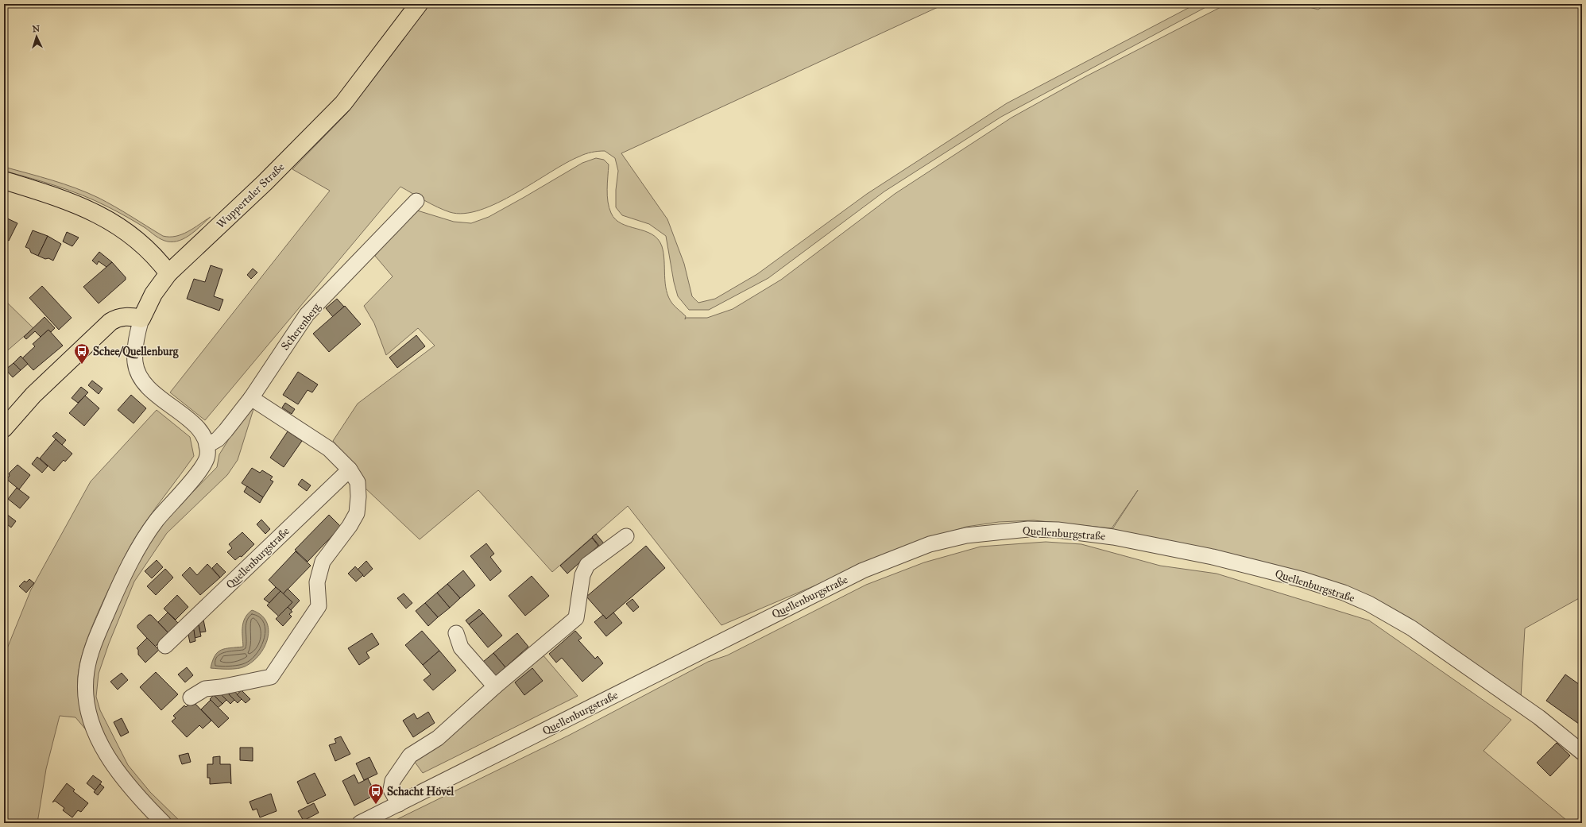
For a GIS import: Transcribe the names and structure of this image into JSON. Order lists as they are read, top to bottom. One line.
{"streets":{"main road":["Wuppertaler Straße"],"street":["Scherenberg","Quellenburgstraße"]},"crossings":[["Wuppertaler Straße","Scherenberg"]],"places":{"bus stop":["Schee/Quellenburg","Schacht Hövel"]},"north":"top"}
